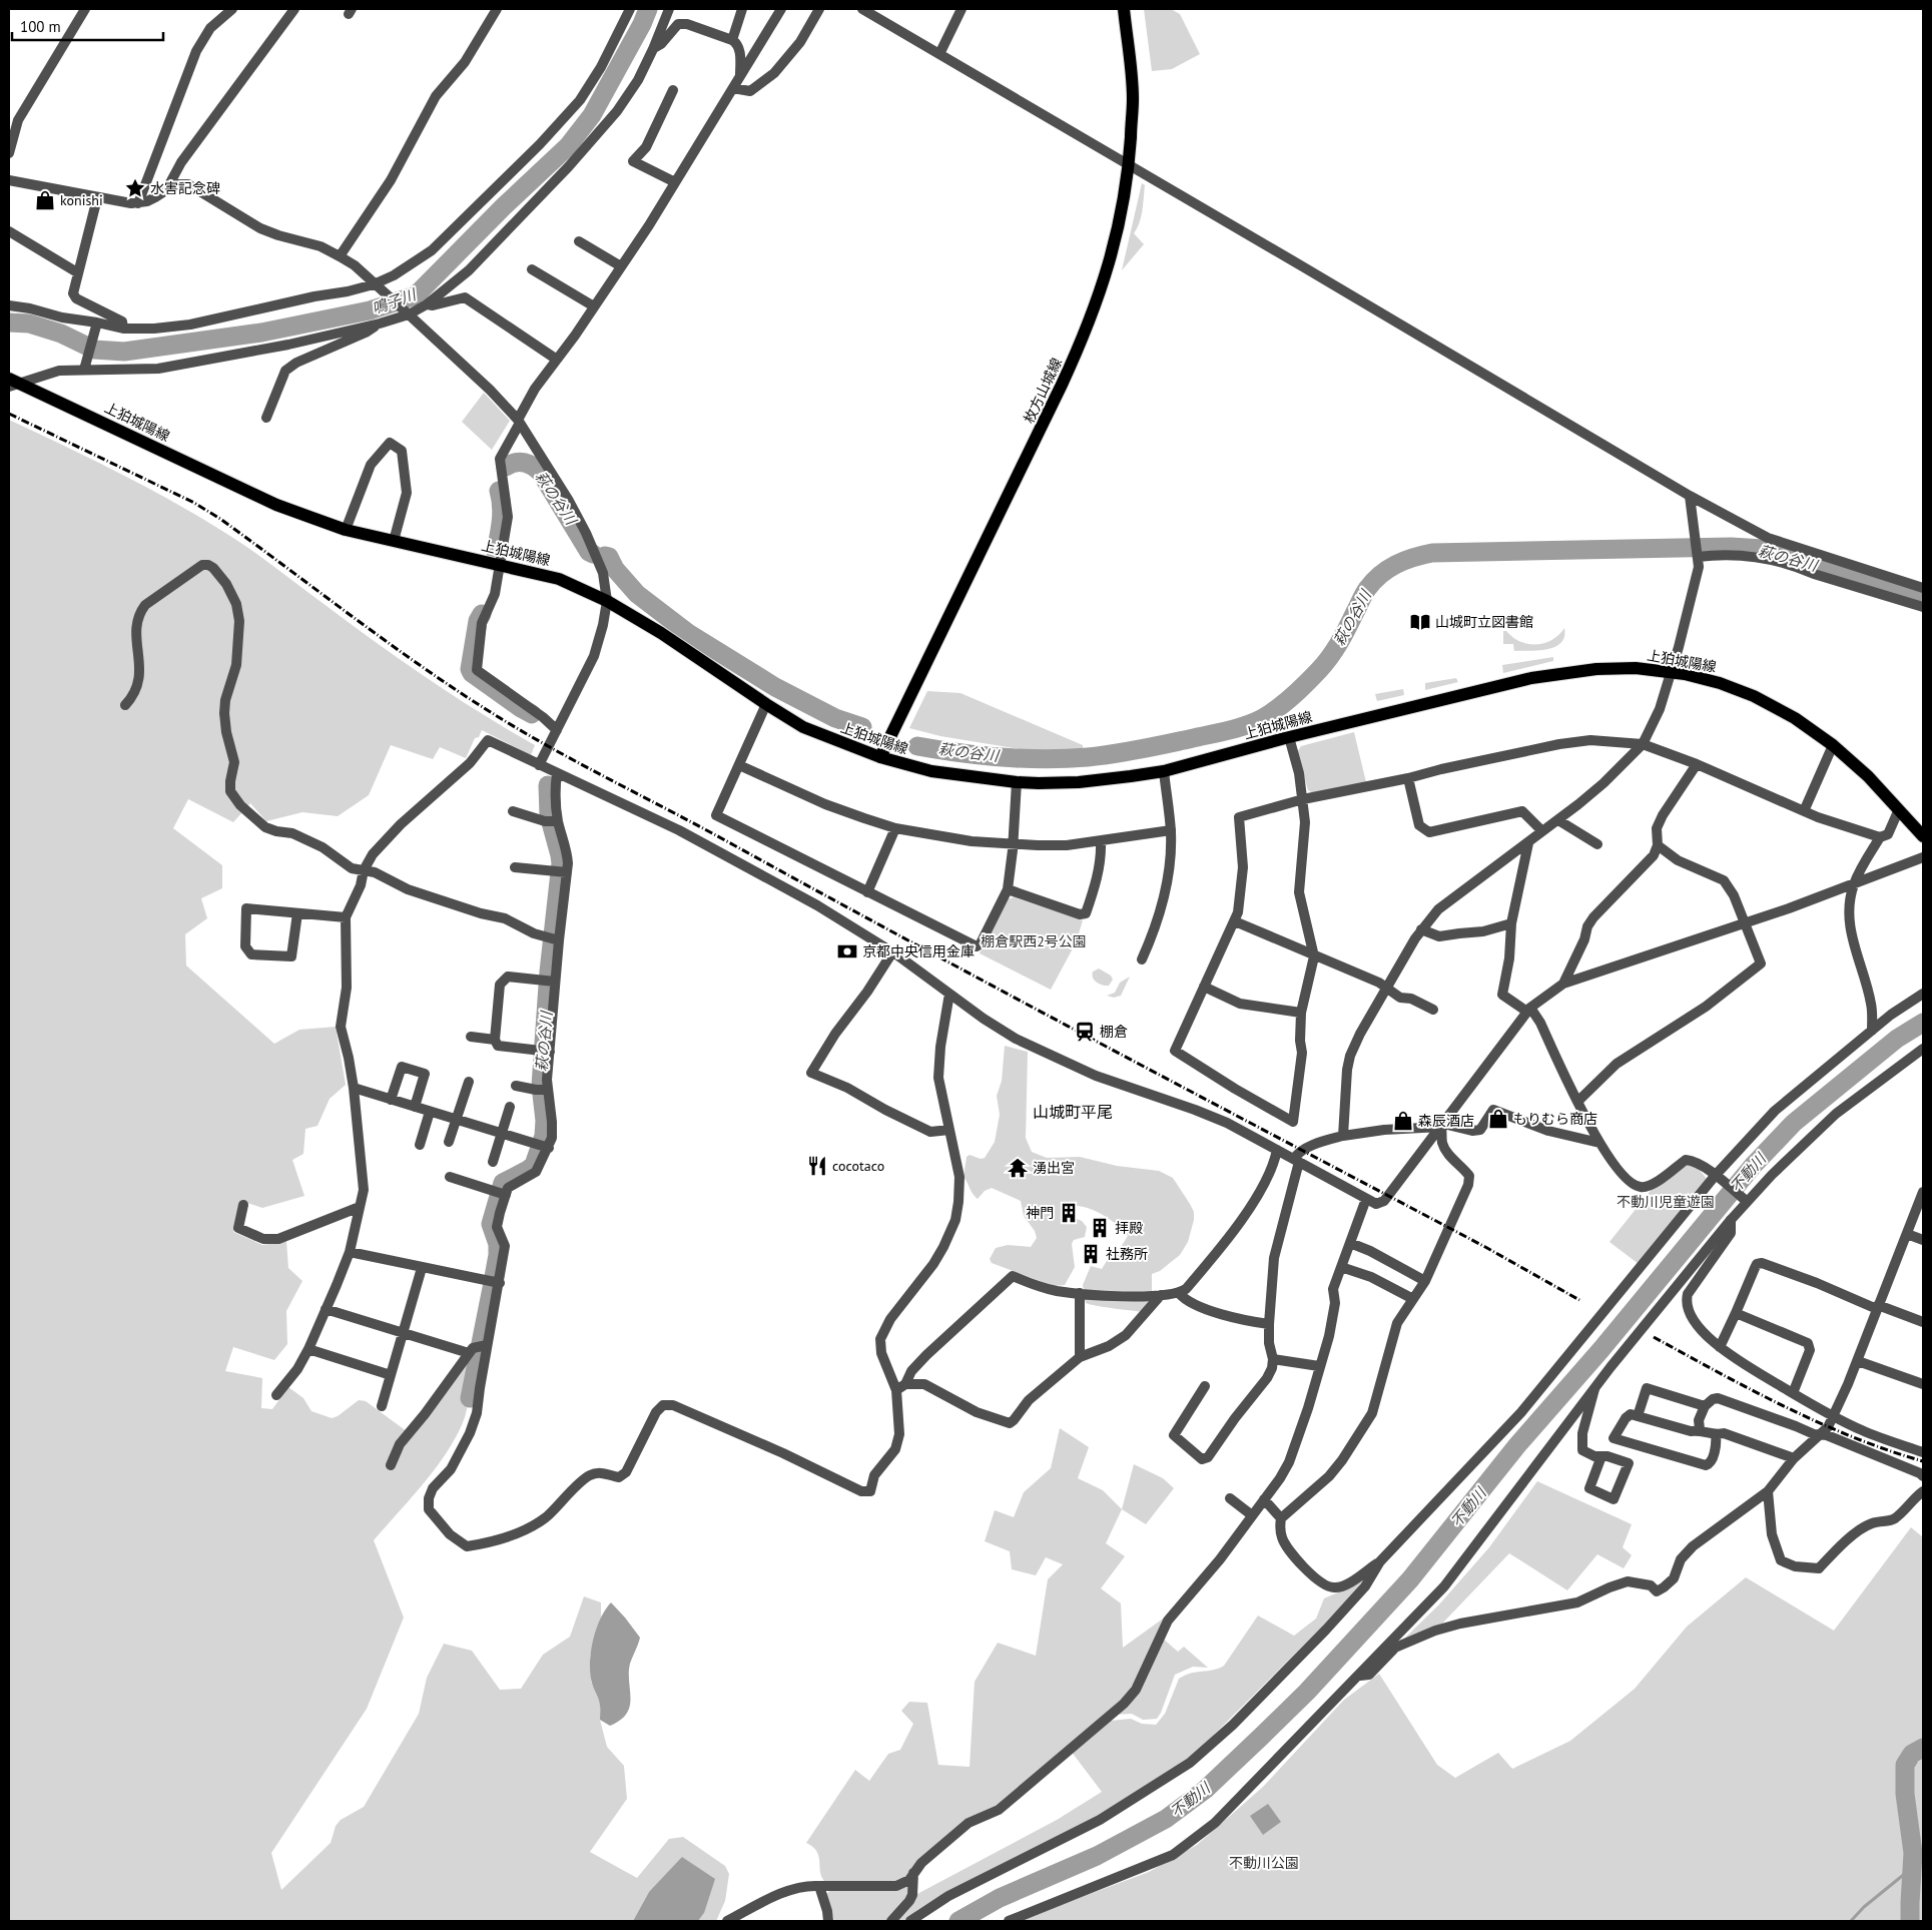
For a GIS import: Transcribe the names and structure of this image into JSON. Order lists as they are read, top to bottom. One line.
{"streets":{"main road":["枚方山城線","上狛城陽線"]},"crossings":[["枚方山城線","上狛城陽線"]],"districts":["山城町平尾"],"water":["鳴子川","萩の谷川","不動川"],"parks":["棚倉駅西2号公園","不動川児童遊園","不動川公園"],"places":{"place":["水害記念碑"],"shop":["konishi","もりむら商店","森辰酒店"],"library":["山城町立図書館"],"bank":["京都中央信用金庫"],"station":["棚倉"],"restaurant":["cocotaco"],"temple":["湧出宮"],"building":["神門","拝殿","社務所"]},"scale_bar":"100 m"}
